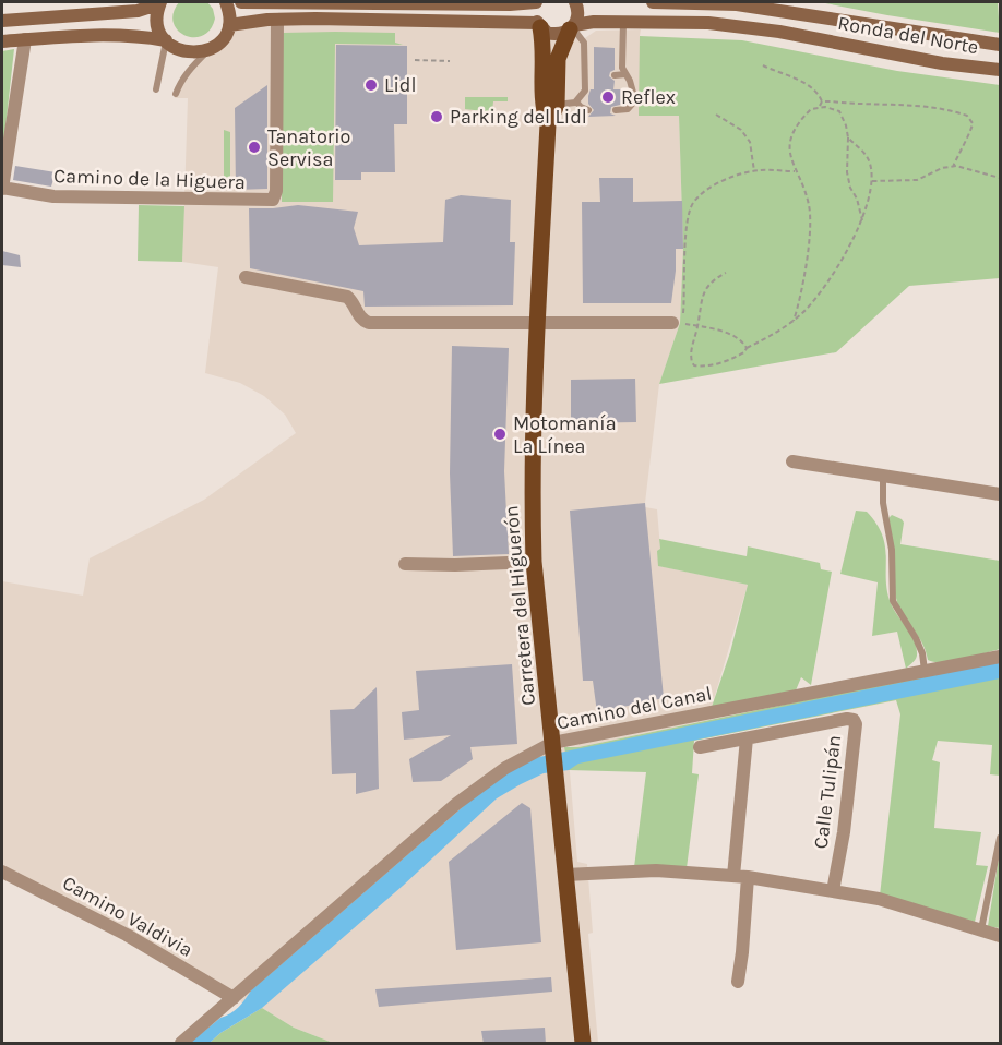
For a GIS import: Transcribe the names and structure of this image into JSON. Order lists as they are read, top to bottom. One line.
{"streets":{"main road":["Ronda del Norte","Carretera del Higuerón"],"street":["Camino de la Higuera","Camino del Canal","Calle Tulipán","Camino Valdivia"]},"crossings":[["Ronda del Norte","Camino de la Higuera"],["Carretera del Higuerón","Camino del Canal"],["Camino del Canal","Camino Valdivia"]],"places":["Lidl","Reflex","Parking del Lidl","Tanatorio Servisa","Motomanía La Línea"]}
